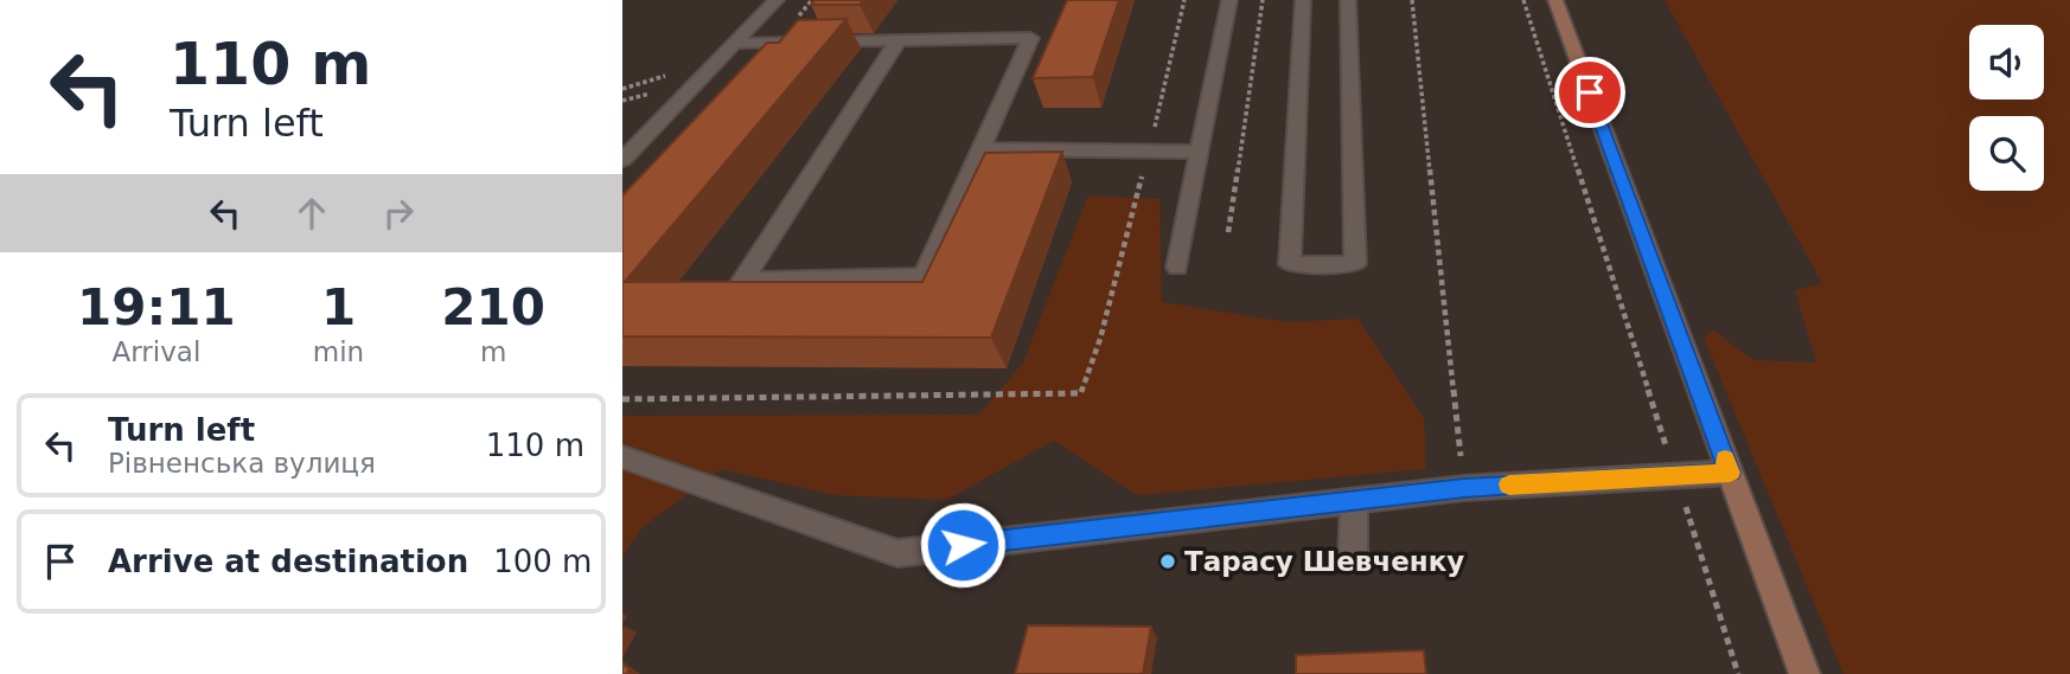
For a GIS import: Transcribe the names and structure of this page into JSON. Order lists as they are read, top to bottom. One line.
{"places":["Тарасу Шевченку"],"page":{"turn":["110 m","Turn left"],"eta":["19:11","Arrival","1","min","210","m"],"list":[{"name":"Turn left","note":"Рівненська вулиця","value":"110 m"},{"name":"Arrive at destination","value":"100 m"}]}}
